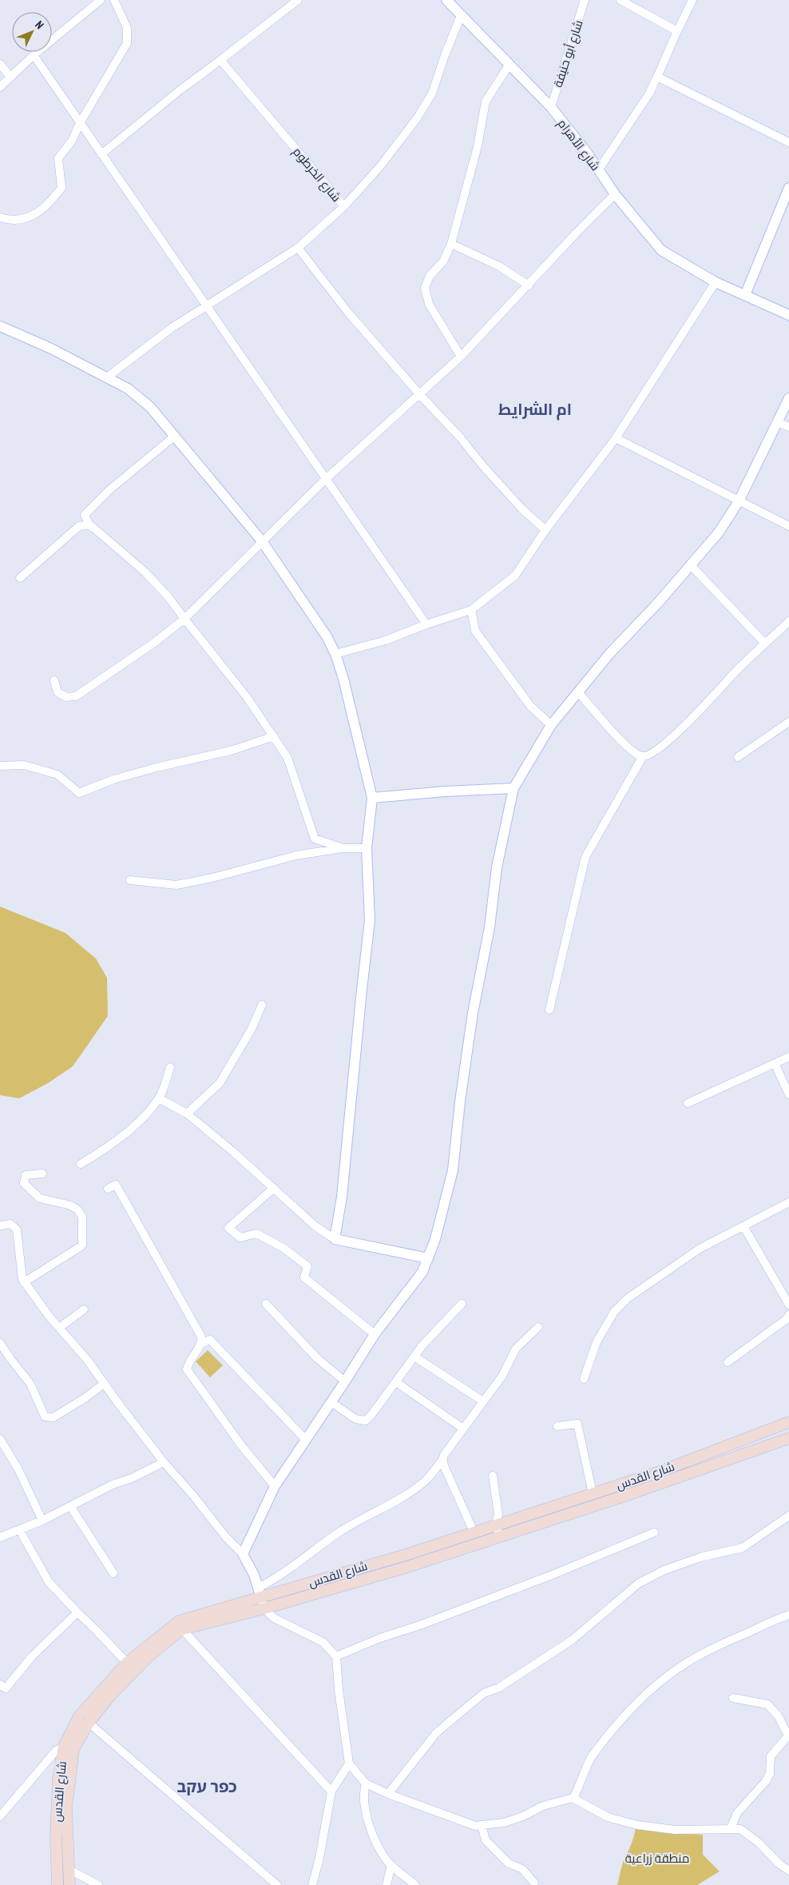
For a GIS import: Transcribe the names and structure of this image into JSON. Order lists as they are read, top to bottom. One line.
{"streets":{"main road":["شارع القدس"],"street":["شارع أبو حنيفة","شارع الأهرام","شارع الخرطوم"]},"crossings":[["شارع أبو حنيفة","شارع الأهرام"]],"districts":["ام الشرايط","כפר עקב"],"parks":["منطقة زراعية"],"north":"top right"}
